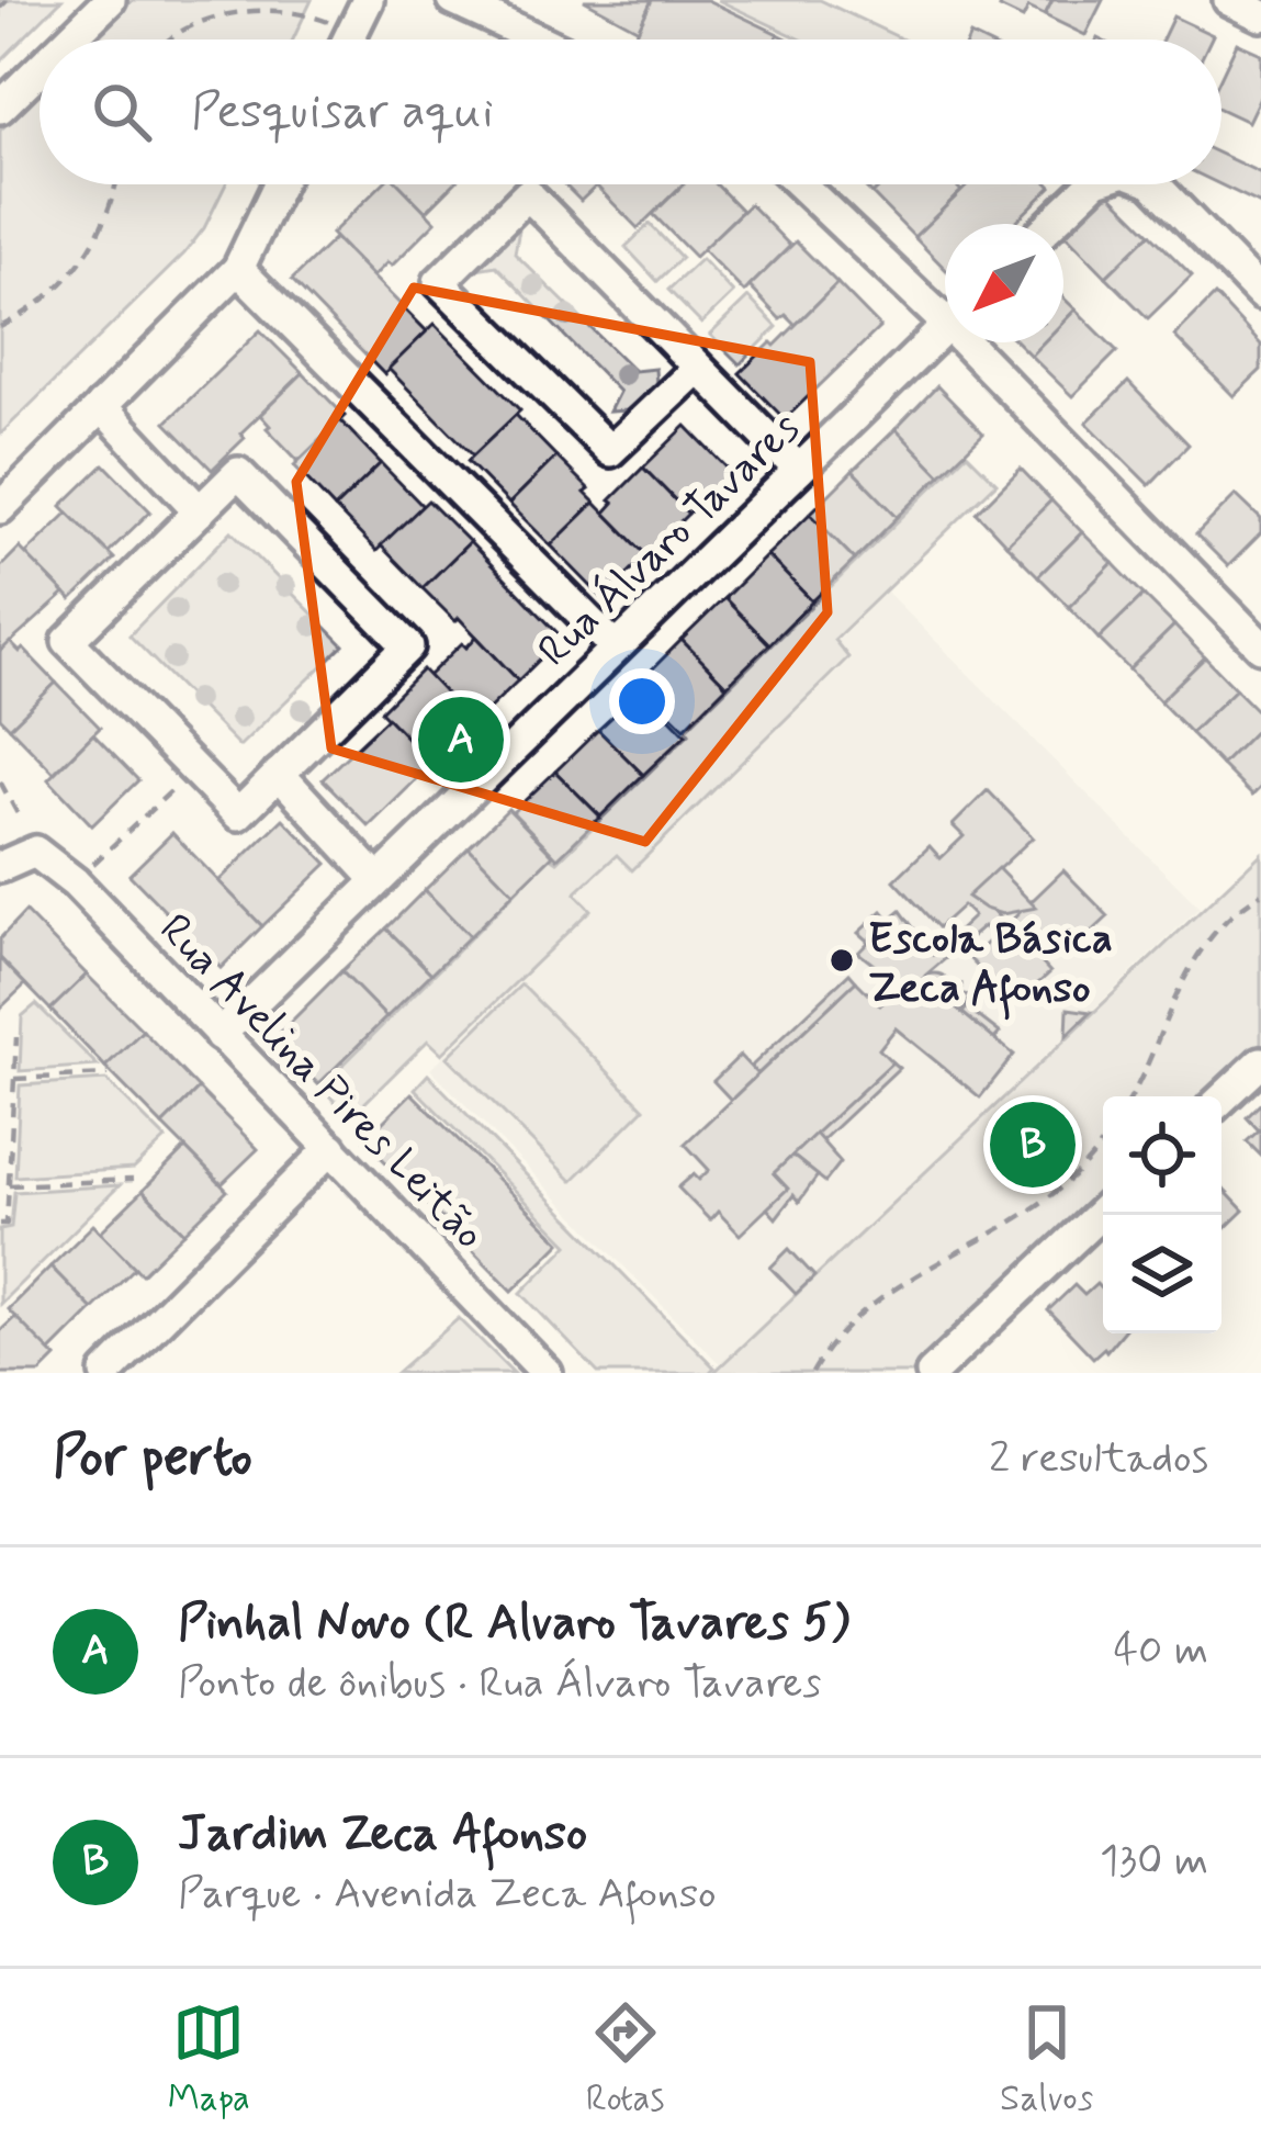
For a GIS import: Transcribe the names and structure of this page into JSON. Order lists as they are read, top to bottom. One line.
{"streets":{"street":["Rua Álvaro Tavares","Rua Avelina Pires Leitão"]},"crossings":[["Rua Álvaro Tavares","Rua Avelina Pires Leitão"]],"places":["Escola Básica Zeca Afonso"],"north":"bottom left","page":{"search":"Pesquisar aqui","pins":["A","B"],"heading":["Por perto","2 resultados"],"list":[{"mark":"A","name":"Pinhal Novo (R Alvaro Tavares 5)","note":"Ponto de ônibus · Rua Álvaro Tavares","value":"40 m"},{"mark":"B","name":"Jardim Zeca Afonso","note":"Parque · Avenida Zeca Afonso","value":"130 m"}],"nav":["Mapa","Rotas","Salvos"]}}
